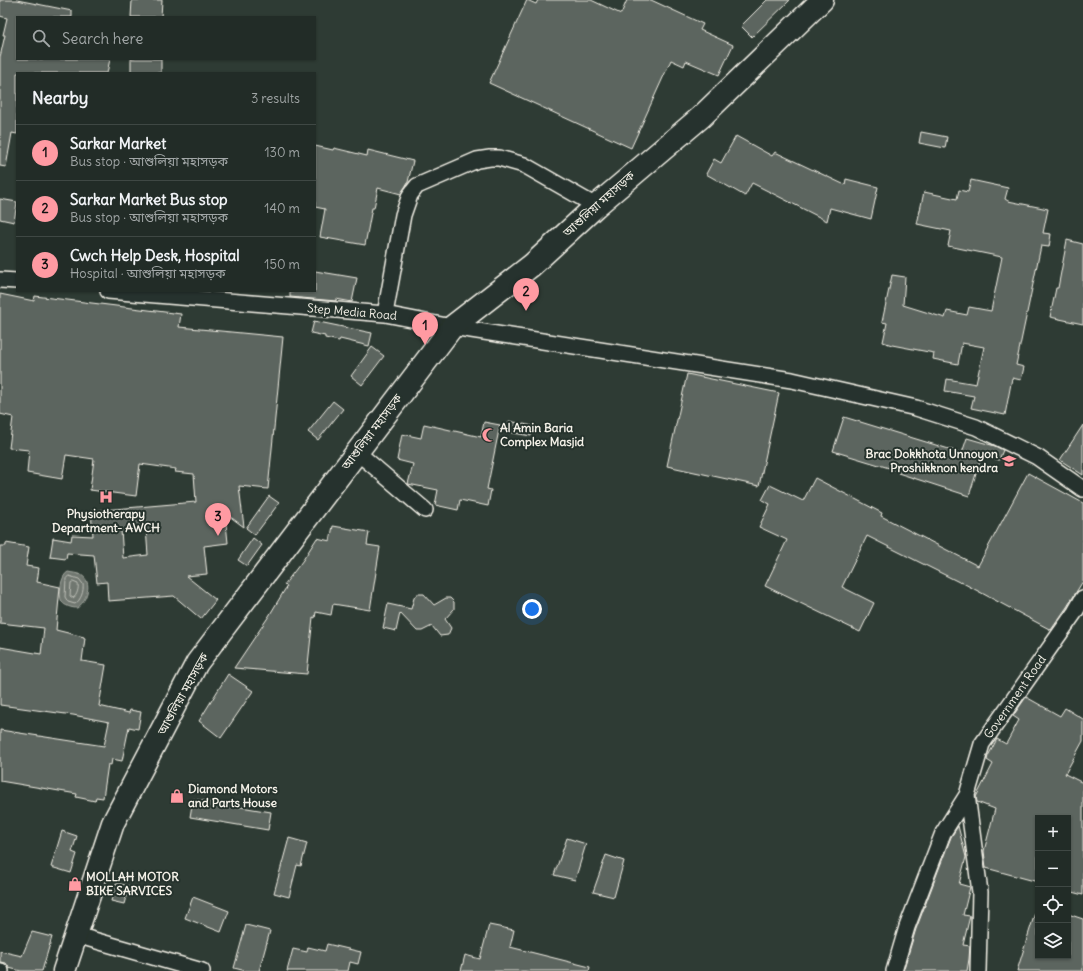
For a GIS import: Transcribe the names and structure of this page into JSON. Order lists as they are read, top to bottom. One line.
{"streets":{"highway":["আশুলিয়া মহাসড়ক"],"street":["Step Media Road","Government Road"]},"crossings":[["আশুলিয়া মহাসড়ক","Step Media Road"]],"places":{"mosque":["Al Amin Baria Complex Masjid"],"school or university":["Brac Dokkhota Unnoyon Proshikknon kendra"],"hospital":["Physiotherapy Department- AWCH"],"shop":["Diamond Motors and Parts House","MOLLAH MOTOR BIKE SARVICES"]},"page":{"search":"Search here","heading":["Nearby","3 results"],"list":[{"mark":"1","name":"Sarkar Market","note":"Bus stop · আশুলিয়া মহাসড়ক","value":"130 m"},{"mark":"2","name":"Sarkar Market Bus stop","note":"Bus stop · আশুলিয়া মহাসড়ক","value":"140 m"},{"mark":"3","name":"Cwch Help Desk, Hospital","note":"Hospital · আশুলিয়া মহাসড়ক","value":"150 m"}],"pins":["2","1","3"],"map_buttons":["+","−"]}}
